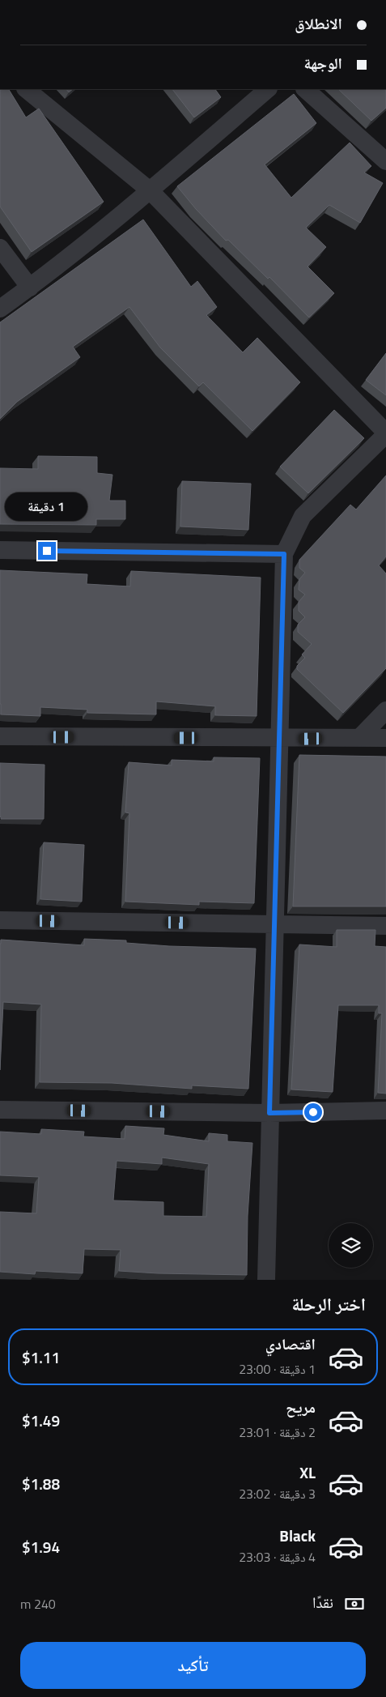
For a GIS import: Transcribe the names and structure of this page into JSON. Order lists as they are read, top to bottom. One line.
{"page":{"banner":["الانطلاق","الوجهة"],"bubble":"1 دقيقة","heading":"اختر الرحلة","list":[{"name":"اقتصادي","note":"1 دقيقة · 23:00","value":"$1.11"},{"name":"مريح","note":"2 دقيقة · 23:01","value":"$1.49"},{"name":"XL","note":"3 دقيقة · 23:02","value":"$1.88"},{"name":"Black","note":"4 دقيقة · 23:03","value":"$1.94"}],"pay":["نقدًا","240 m"],"buttons":"تأكيد"}}
